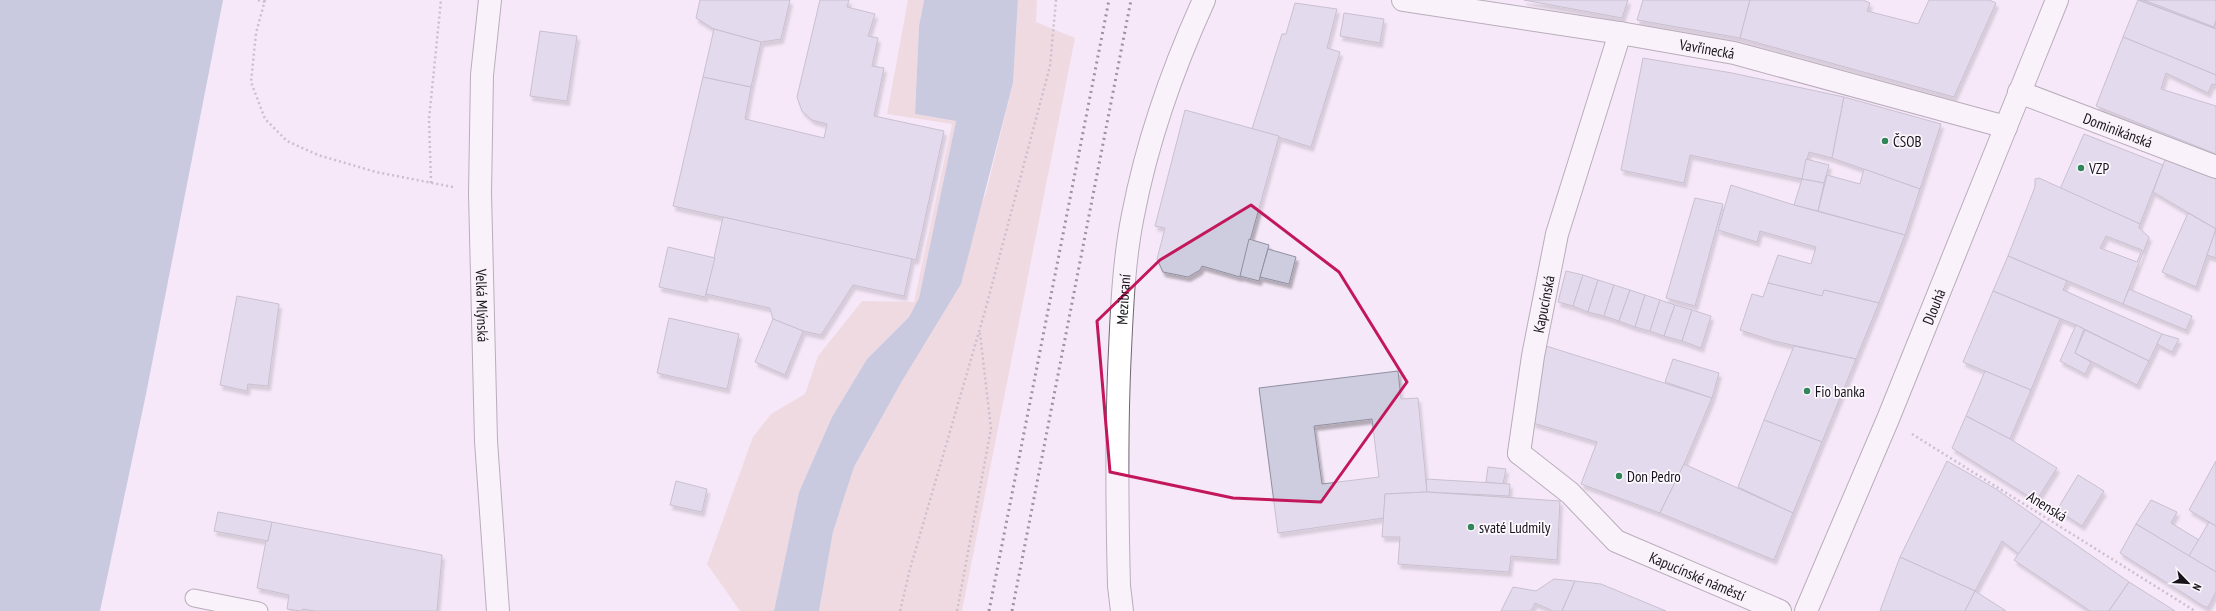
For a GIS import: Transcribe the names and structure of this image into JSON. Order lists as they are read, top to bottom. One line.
{"streets":{"street":["Vavřinecká","Dominikánská","Mezibraní","Kapucínská","Velká Mlýnská","Dlouhá","Kapucínské náměstí"],"path":["Anenská"]},"crossings":[["Vavřinecká","Kapucínská"],["Vavřinecká","Dlouhá"],["Dominikánská","Dlouhá"],["Kapucínská","Kapucínské náměstí"],["Dlouhá","Anenská"]],"places":["ČSOB","VZP","Fio banka","Don Pedro","svaté Ludmily"],"north":"bottom right"}
